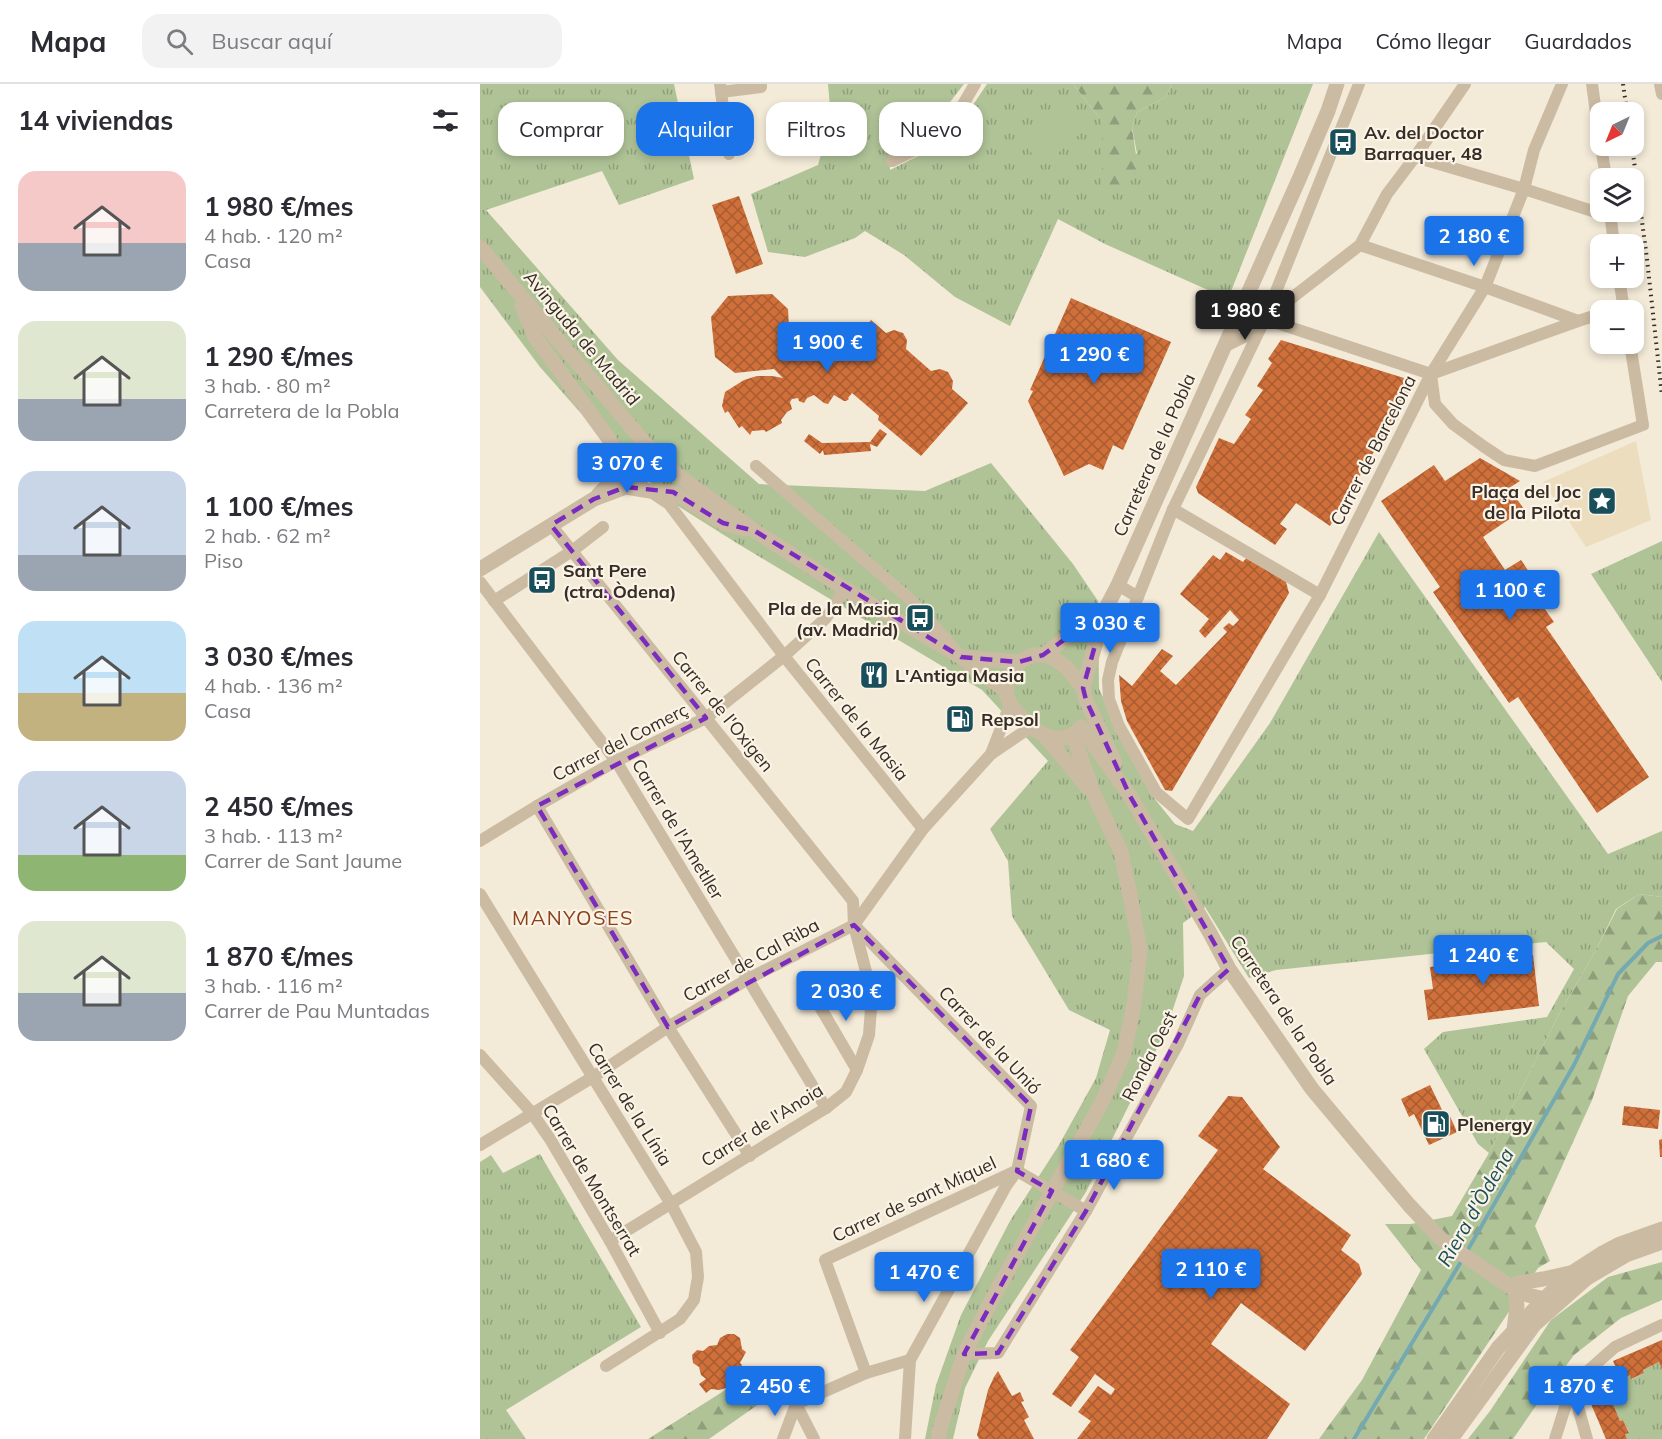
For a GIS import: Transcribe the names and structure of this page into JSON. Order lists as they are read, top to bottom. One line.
{"streets":{"street":["Avinguda de Madrid","Carrer de Barcelona","Carretera de la Pobla","Carrer de l'Oxigen","Carrer de la Masia","Carrer del Comerç","Carrer de l'Ametller","Carrer de Cal Riba","Carrer de la Unió","Ronda Oest","Carrer de la Línia","Carrer de l'Anoia","Carrer de Montserrat","Carrer de sant Miquel"]},"crossings":[["Avinguda de Madrid","Carretera de la Pobla"],["Avinguda de Madrid","Carrer del Comerç"],["Avinguda de Madrid","Carrer de Cal Riba"],["Carretera de la Pobla","Carrer de Cal Riba"],["Carretera de la Pobla","Ronda Oest"],["Carrer de l'Oxigen","Carrer del Comerç"],["Carrer de l'Oxigen","Carrer de Cal Riba"],["Carrer de l'Oxigen","Carrer de la Unió"],["Carrer de l'Oxigen","Carrer de l'Anoia"],["Carrer de la Masia","Carrer del Comerç"],["Carrer de la Masia","Carrer de Cal Riba"],["Carrer del Comerç","Carrer de l'Ametller"],["Carrer de l'Ametller","Carrer de Cal Riba"],["Carrer de l'Ametller","Carrer de l'Anoia"],["Carrer de Cal Riba","Carrer de la Unió"],["Carrer de Cal Riba","Carrer de la Línia"],["Carrer de Cal Riba","Carrer de l'Anoia"],["Carrer de Cal Riba","Carrer de Montserrat"],["Carrer de la Unió","Carrer de l'Anoia"],["Carrer de la Unió","Carrer de sant Miquel"],["Carrer de la Línia","Carrer de l'Anoia"],["Carrer de la Línia","Carrer de Montserrat"],["Carrer de l'Anoia","Carrer de Montserrat"]],"districts":["MANYOSES"],"water":["Riera d'Òdena"],"places":{"bus stop":["Av. del Doctor Barraquer, 48","Sant Pere (ctra. Òdena)","Pla de la Masia (av. Madrid)"],"place":["Plaça del Joc de la Pilota"],"restaurant":["L'Antiga Masia"],"fuel station":["Repsol","Plenergy"]},"north":"bottom left","page":{"header":"Mapa","search":"Buscar aquí","nav":["Mapa","Cómo llegar","Guardados"],"heading":"14 viviendas","map_buttons":["+","−"],"chip":["Comprar","Alquilar","Filtros","Nuevo"],"list":[{"name":"1 980 €/mes","note":"4 hab. · 120 m² · Casa"},{"name":"1 290 €/mes","note":"3 hab. · 80 m² · Carretera de la Pobla"},{"name":"1 100 €/mes","note":"2 hab. · 62 m² · Piso"},{"name":"3 030 €/mes","note":"4 hab. · 136 m² · Casa"},{"name":"2 450 €/mes","note":"3 hab. · 113 m² · Carrer de Sant Jaume"},{"name":"1 870 €/mes","note":"3 hab. · 116 m² · Carrer de Pau Muntadas"}],"price":["2 180 €","1 980 €","1 900 €","1 290 €","3 070 €","1 100 €","3 030 €","1 240 €","2 030 €","1 680 €","2 110 €","1 470 €","2 450 €","1 870 €"]}}
